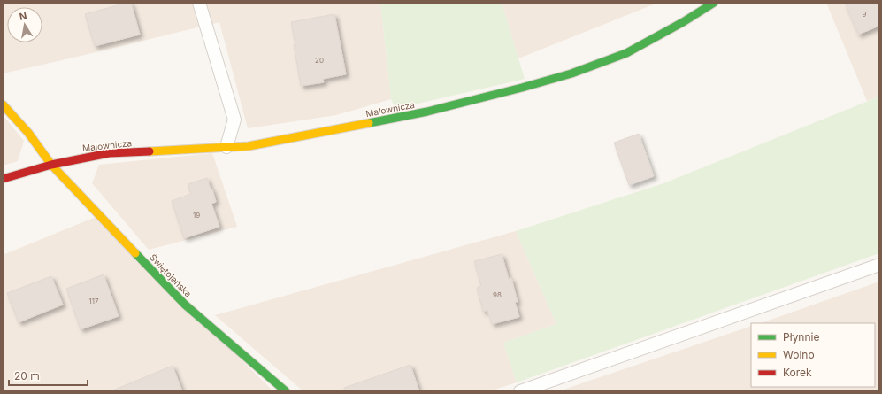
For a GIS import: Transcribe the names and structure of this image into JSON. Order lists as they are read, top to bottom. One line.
{"streets":{"street":["Malownicza","Świętojańska"]},"crossings":[["Malownicza","Świętojańska"]],"house_numbers":["9","20","19","98","117"],"legend":["Płynnie","Wolno","Korek"],"scale_bar":"20 m","north":"top"}
